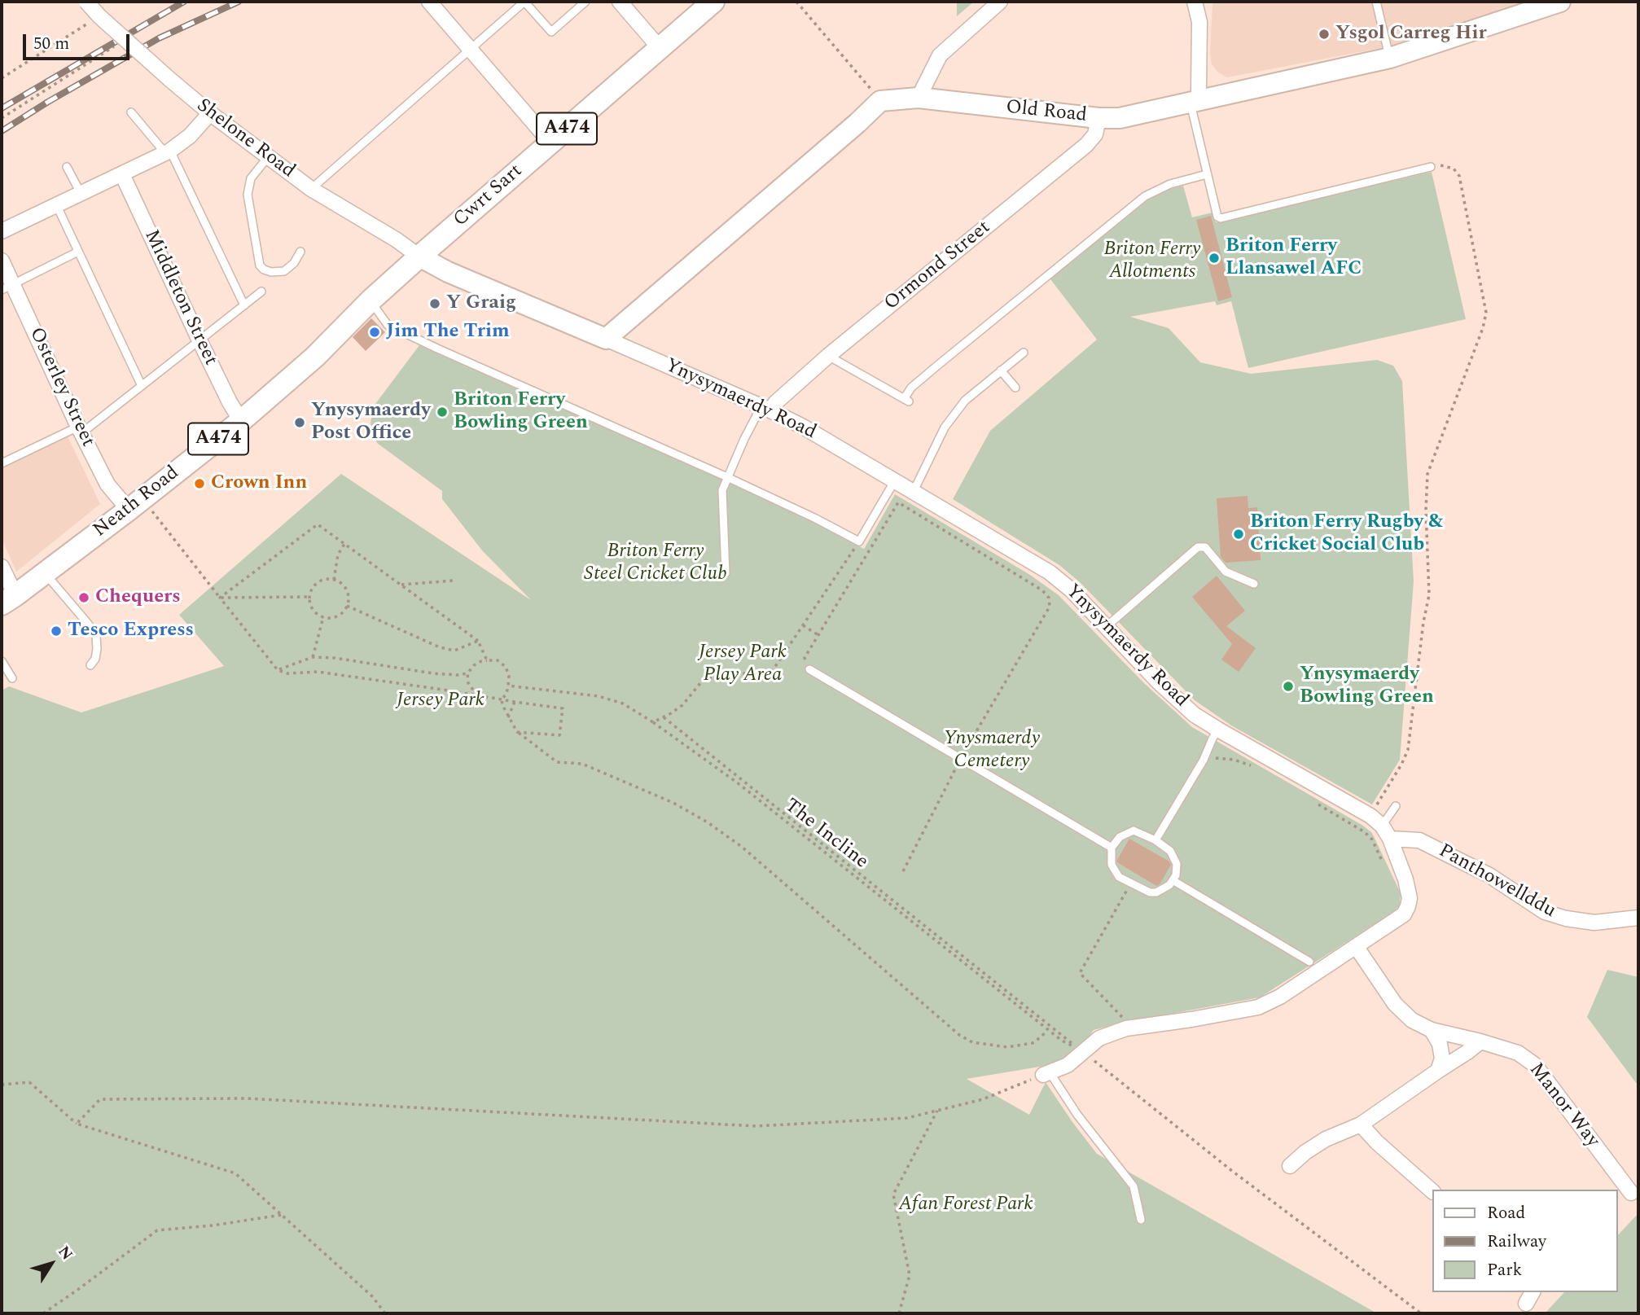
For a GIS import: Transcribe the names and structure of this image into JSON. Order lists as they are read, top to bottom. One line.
{"streets":{"main road":["A474","Cwrt Sart","Neath Road"],"street":["Old Road","Shelone Road","Ormond Street","Middleton Street","Osterley Street","Ynysymaerdy Road","Panthowellddu","Manor Way"],"path":["The Incline"]},"crossings":[["Old Road","Ormond Street"],["Shelone Road","Cwrt Sart"],["Shelone Road","Ynysymaerdy Road"],["Shelone Road","Neath Road"],["Cwrt Sart","Ynysymaerdy Road"],["Cwrt Sart","Neath Road"],["Ormond Street","Ynysymaerdy Road"],["Middleton Street","Neath Road"],["Osterley Street","Neath Road"],["Ynysymaerdy Road","Neath Road"],["Ynysymaerdy Road","The Incline"],["Ynysymaerdy Road","Panthowellddu"],["Ynysymaerdy Road","Manor Way"]],"parks":["Briton Ferry Allotments","Briton Ferry Steel Cricket Club","Jersey Park Play Area","Jersey Park","Ynysmaerdy Cemetery","Afan Forest Park"],"places":["Ysgol Carreg Hir","Briton Ferry Llansawel AFC","Y Graig","Jim The Trim","Briton Ferry Bowling Green","Ynysymaerdy Post Office","Crown Inn","Briton Ferry Rugby & Cricket Social Club","Chequers","Tesco Express","Ynysymaerdy Bowling Green"],"legend":["Road","Railway","Park"],"scale_bar":"50 m","north":"top right"}
